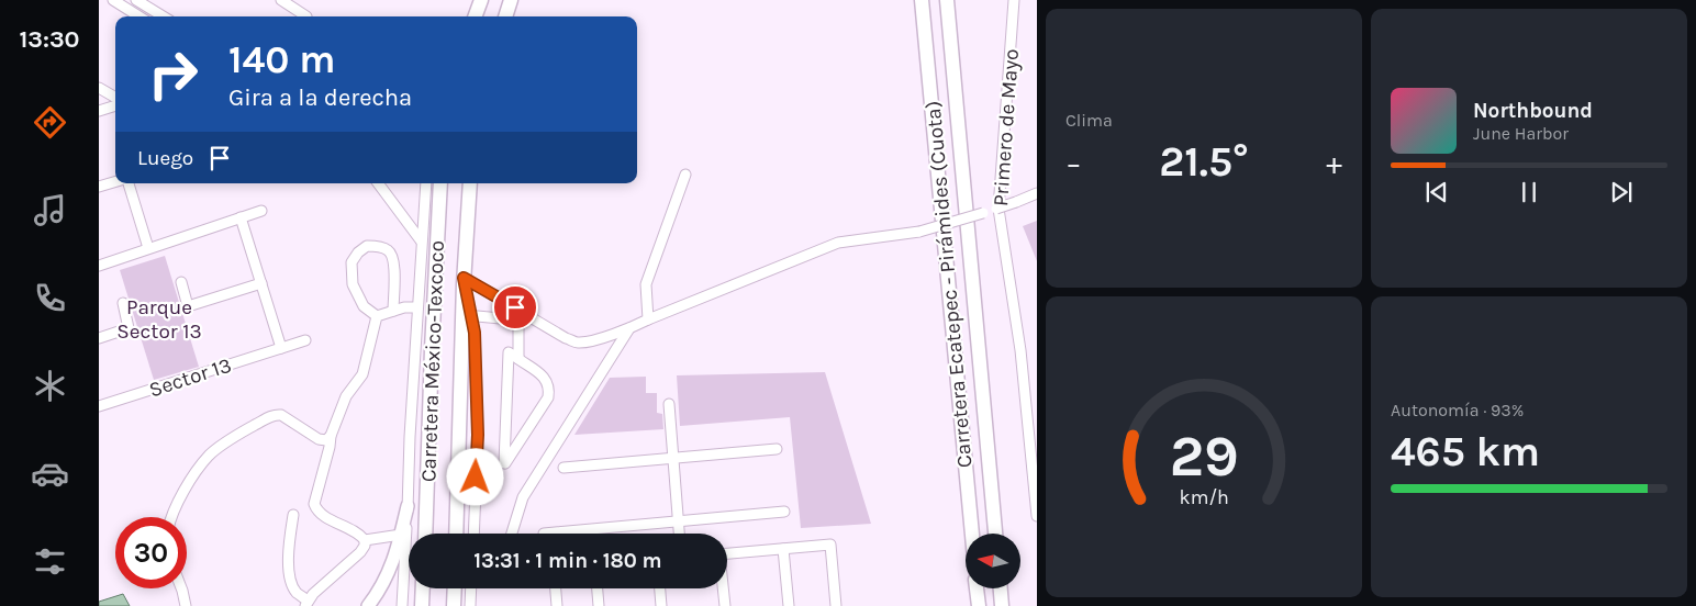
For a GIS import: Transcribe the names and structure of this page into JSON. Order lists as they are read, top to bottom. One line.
{"streets":{"highway":["Carretera Ecatepec - Pirámides (Cuota)","Carretera México-Texcoco"],"street":["Primero de Mayo","Sector 13"]},"parks":["Parque Sector 13"],"north":"left","page":{"tabs":"13:30","tile":["Clima",["Autonomía · 93%","465 km"]],"turn":["140 m","Gira a la derecha"],"song":["Northbound","June Harbor"],"then":"Luego","heat":["−","21.5°","+"],"limit":"30","trip":"13:31 · 1 min · 180 m","gauge":["29","km/h"]}}
